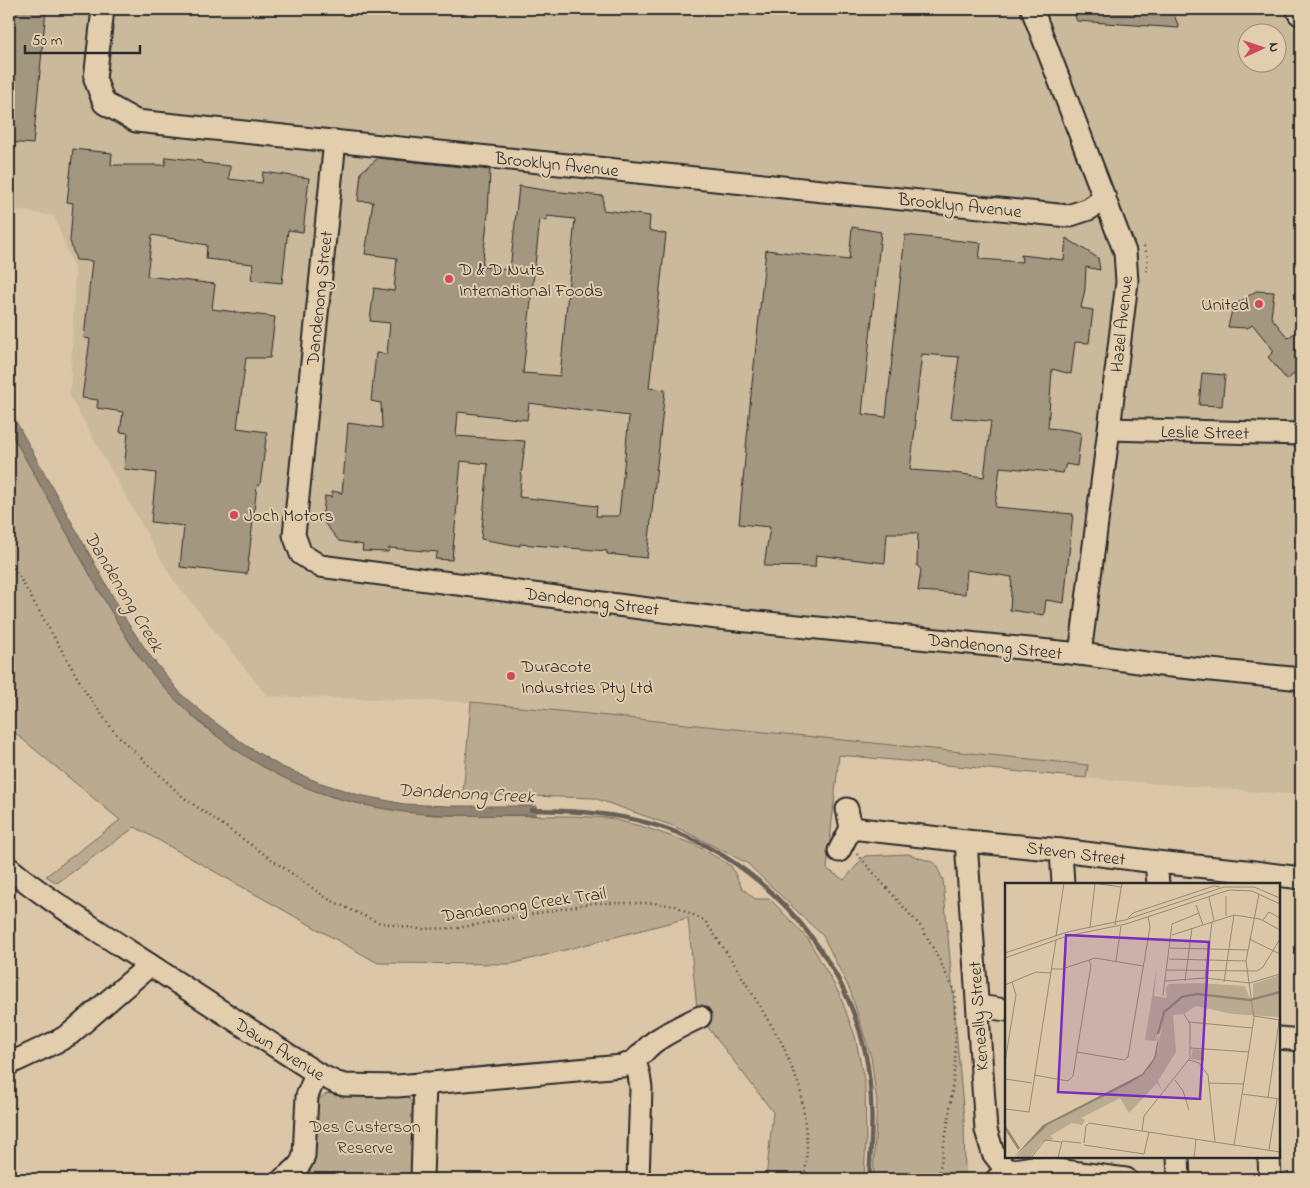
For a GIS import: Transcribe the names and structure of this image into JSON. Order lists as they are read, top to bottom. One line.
{"streets":{"street":["Brooklyn Avenue","Dandenong Street","Hazel Avenue","Leslie Street","Steven Street","Keneally Street","Dawn Avenue"],"path":["Dandenong Creek Trail"]},"crossings":[["Brooklyn Avenue","Dandenong Street"],["Brooklyn Avenue","Hazel Avenue"],["Dandenong Street","Hazel Avenue"],["Hazel Avenue","Leslie Street"],["Steven Street","Keneally Street"]],"water":["Dandenong Creek"],"parks":["Des Custerson Reserve"],"places":["D & D Nuts International Foods","United","Joch Motors","Duracote Industries Pty Ltd"],"scale_bar":"50 m","north":"right"}
